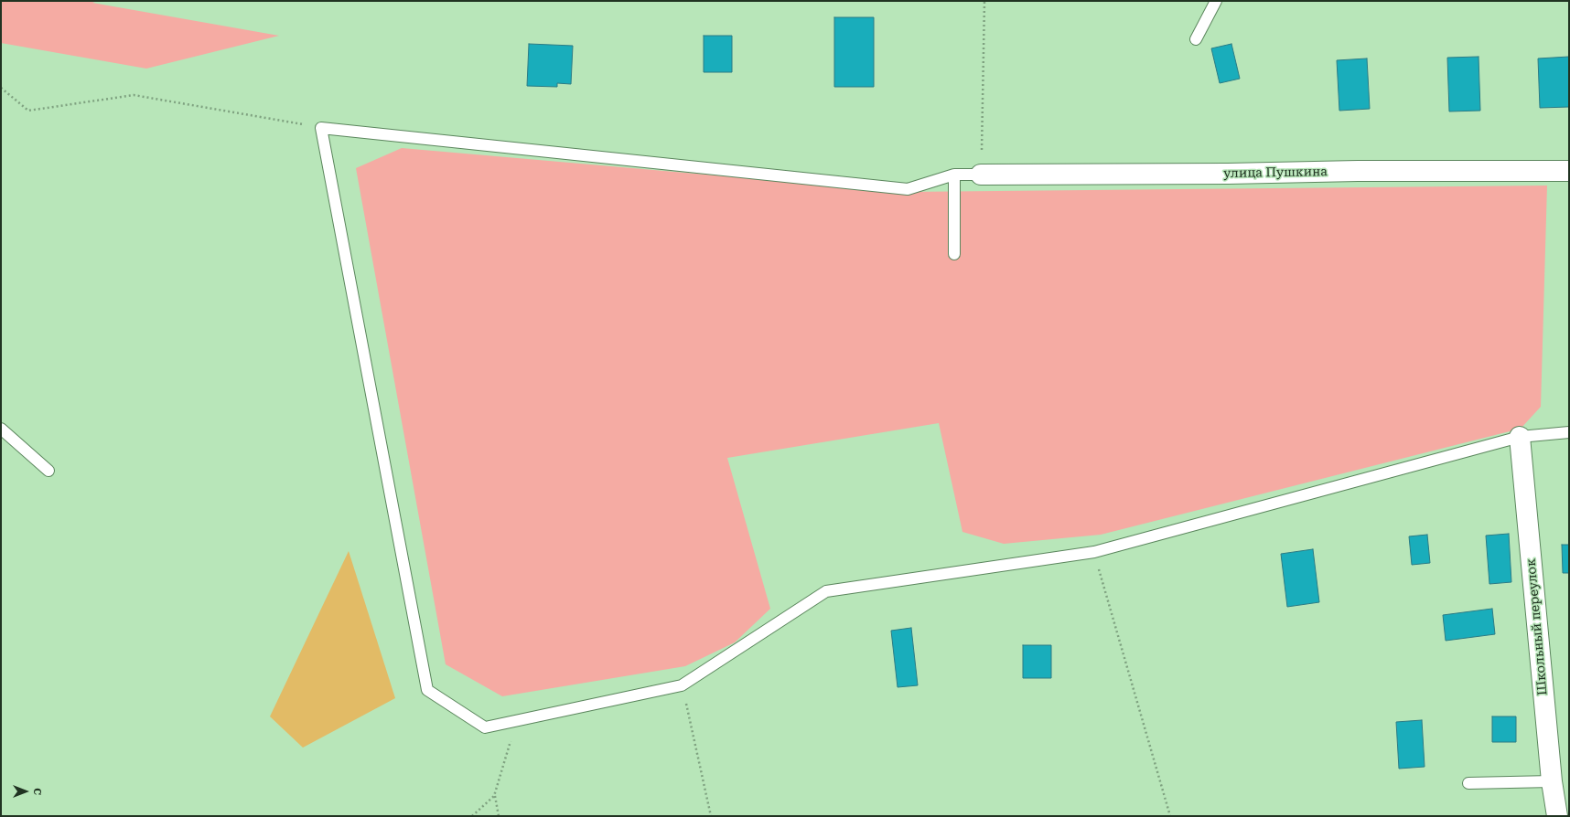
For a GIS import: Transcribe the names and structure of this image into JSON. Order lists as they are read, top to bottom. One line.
{"streets":{"street":["улица Пушкина","Школьный переулок"]},"north":"right"}
